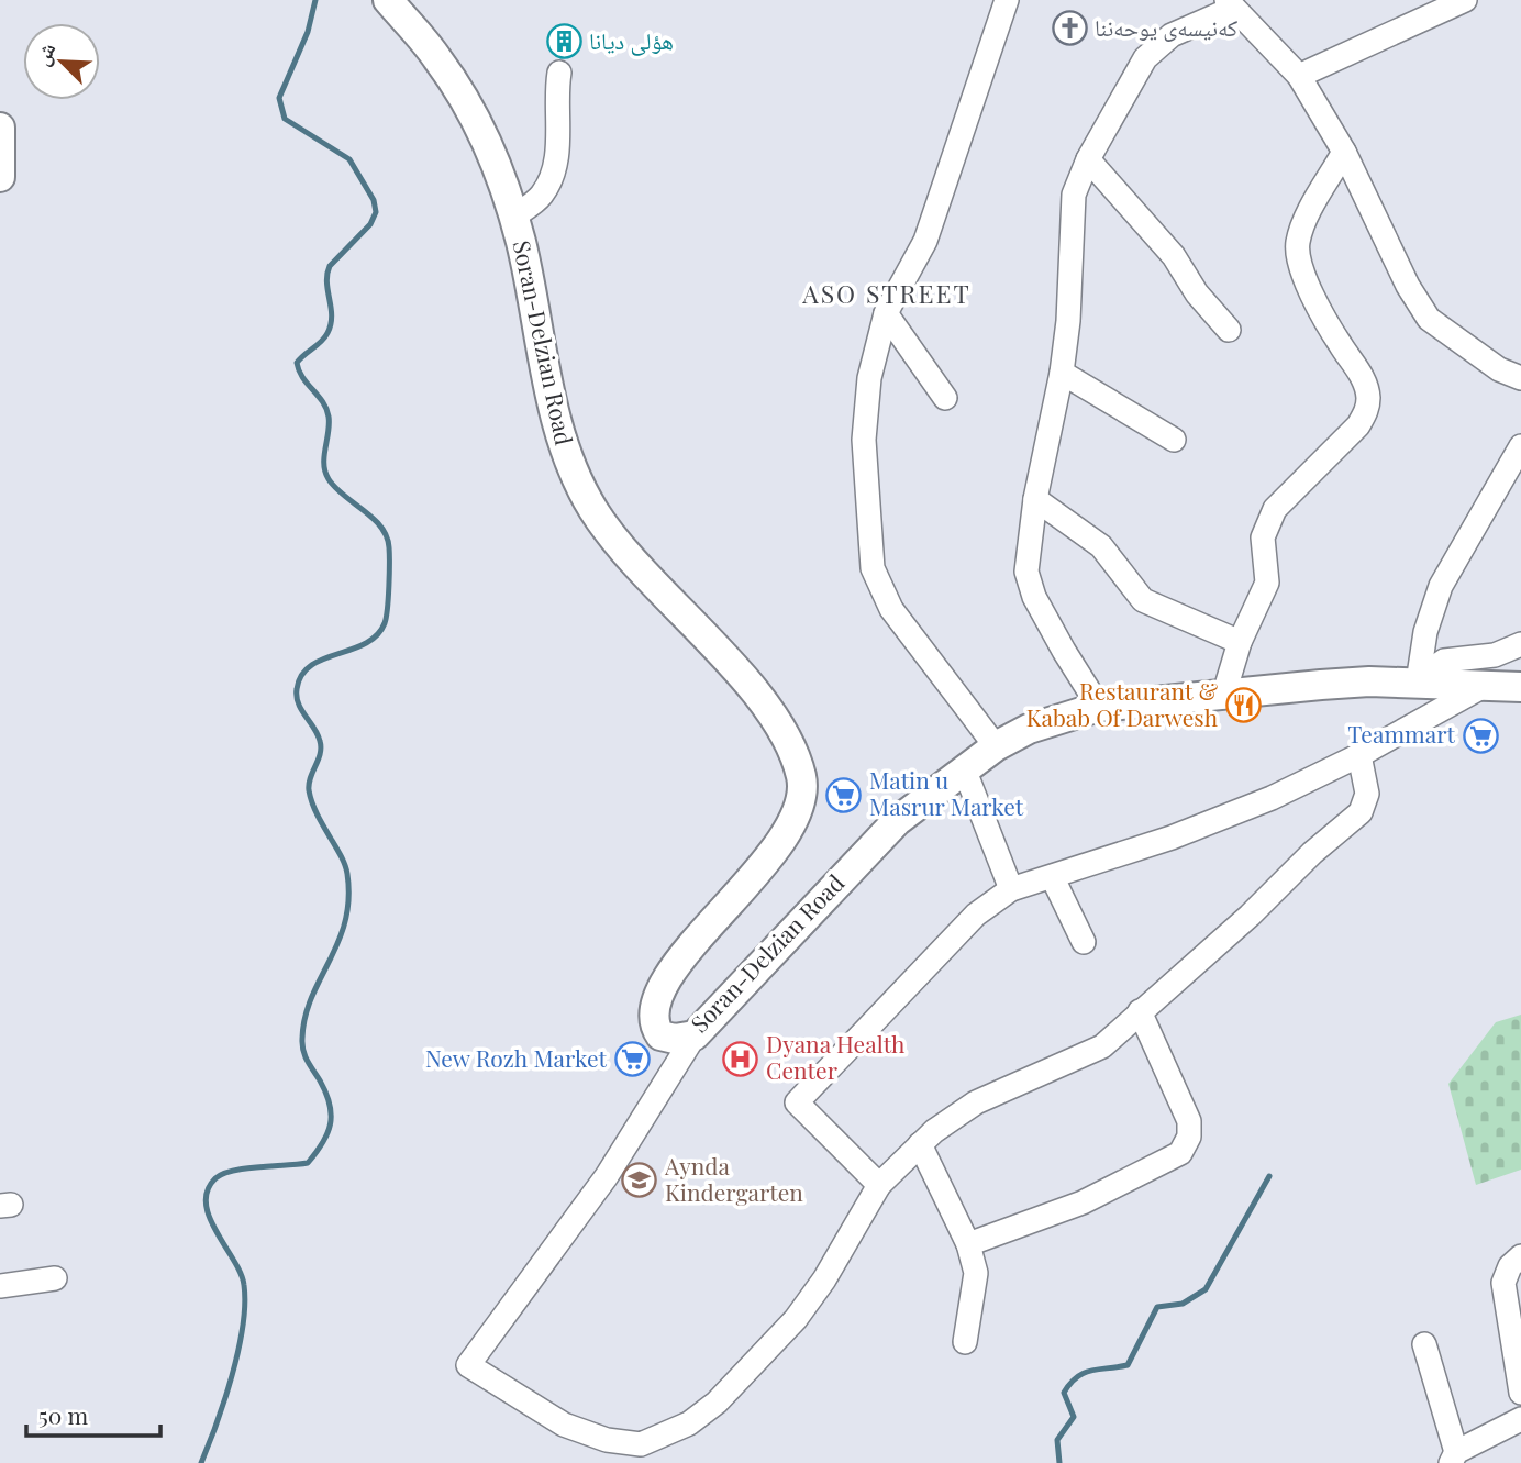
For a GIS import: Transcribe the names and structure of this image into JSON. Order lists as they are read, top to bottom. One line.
{"streets":{"main road":["Soran-Delzian Road"]},"districts":["ASO STREET"],"places":{"church":["کەنیسەی یوحەننا"],"building":["هؤلى ديانا"],"restaurant":["Restaurant & Kabab Of Darwesh"],"supermarket":["Teammart","Matin u Masrur Market","New Rozh Market"],"hospital":["Dyana Health Center"],"school or university":["Aynda Kindergarten"]},"scale_bar":"50 m","north":"top left"}
